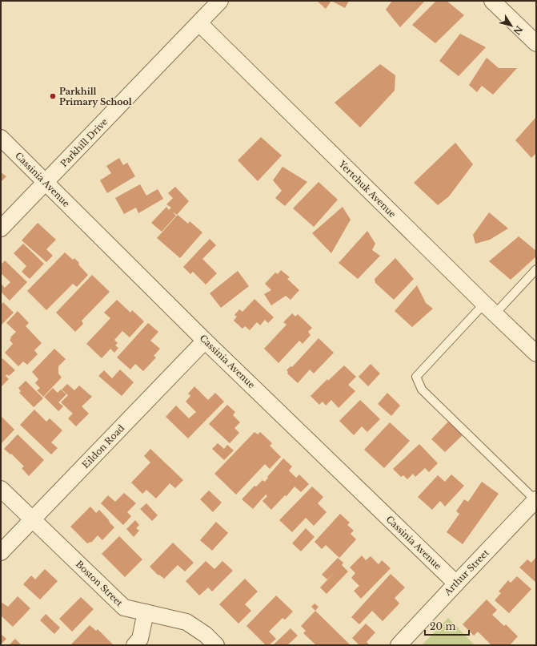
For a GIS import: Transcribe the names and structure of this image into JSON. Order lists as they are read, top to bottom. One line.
{"streets":{"street":["Parkhill Drive","Cassinia Avenue","Yertchuk Avenue","Eildon Road","Arthur Street","Boston Street"]},"crossings":[["Parkhill Drive","Cassinia Avenue"],["Parkhill Drive","Yertchuk Avenue"],["Cassinia Avenue","Eildon Road"],["Cassinia Avenue","Arthur Street"],["Eildon Road","Boston Street"]],"places":["Parkhill Primary School"],"scale_bar":"20 m","north":"bottom right"}
